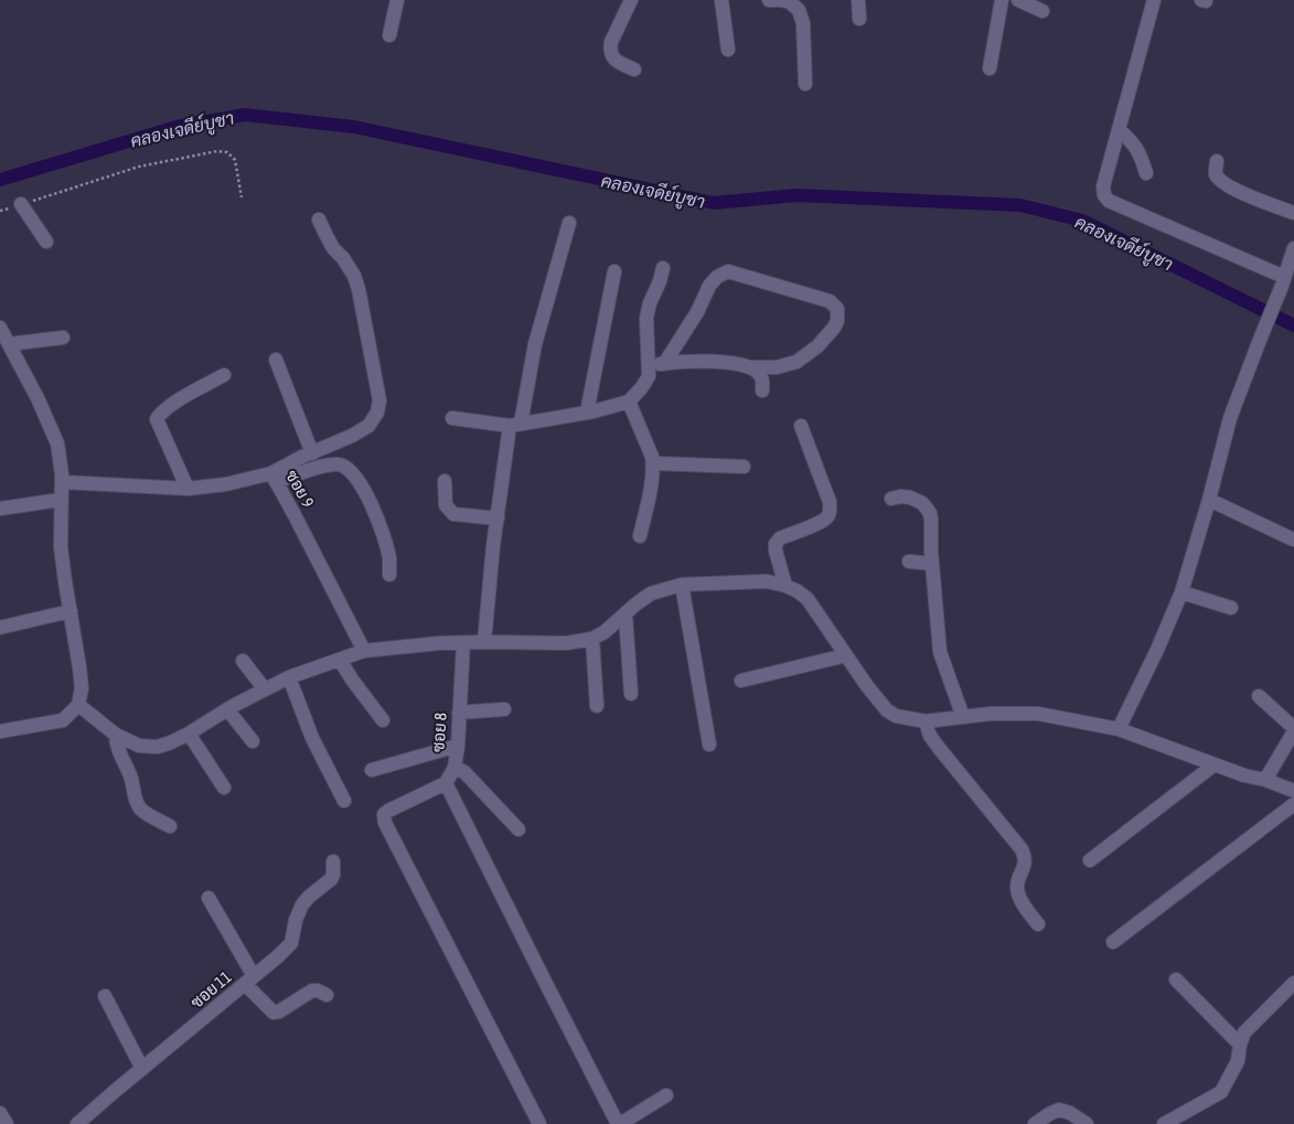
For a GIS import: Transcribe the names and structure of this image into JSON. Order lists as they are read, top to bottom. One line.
{"streets":{"street":["ซอย 9","ซอย 8","ซอย 11"]},"water":["คลองเจดีย์บูชา"]}
